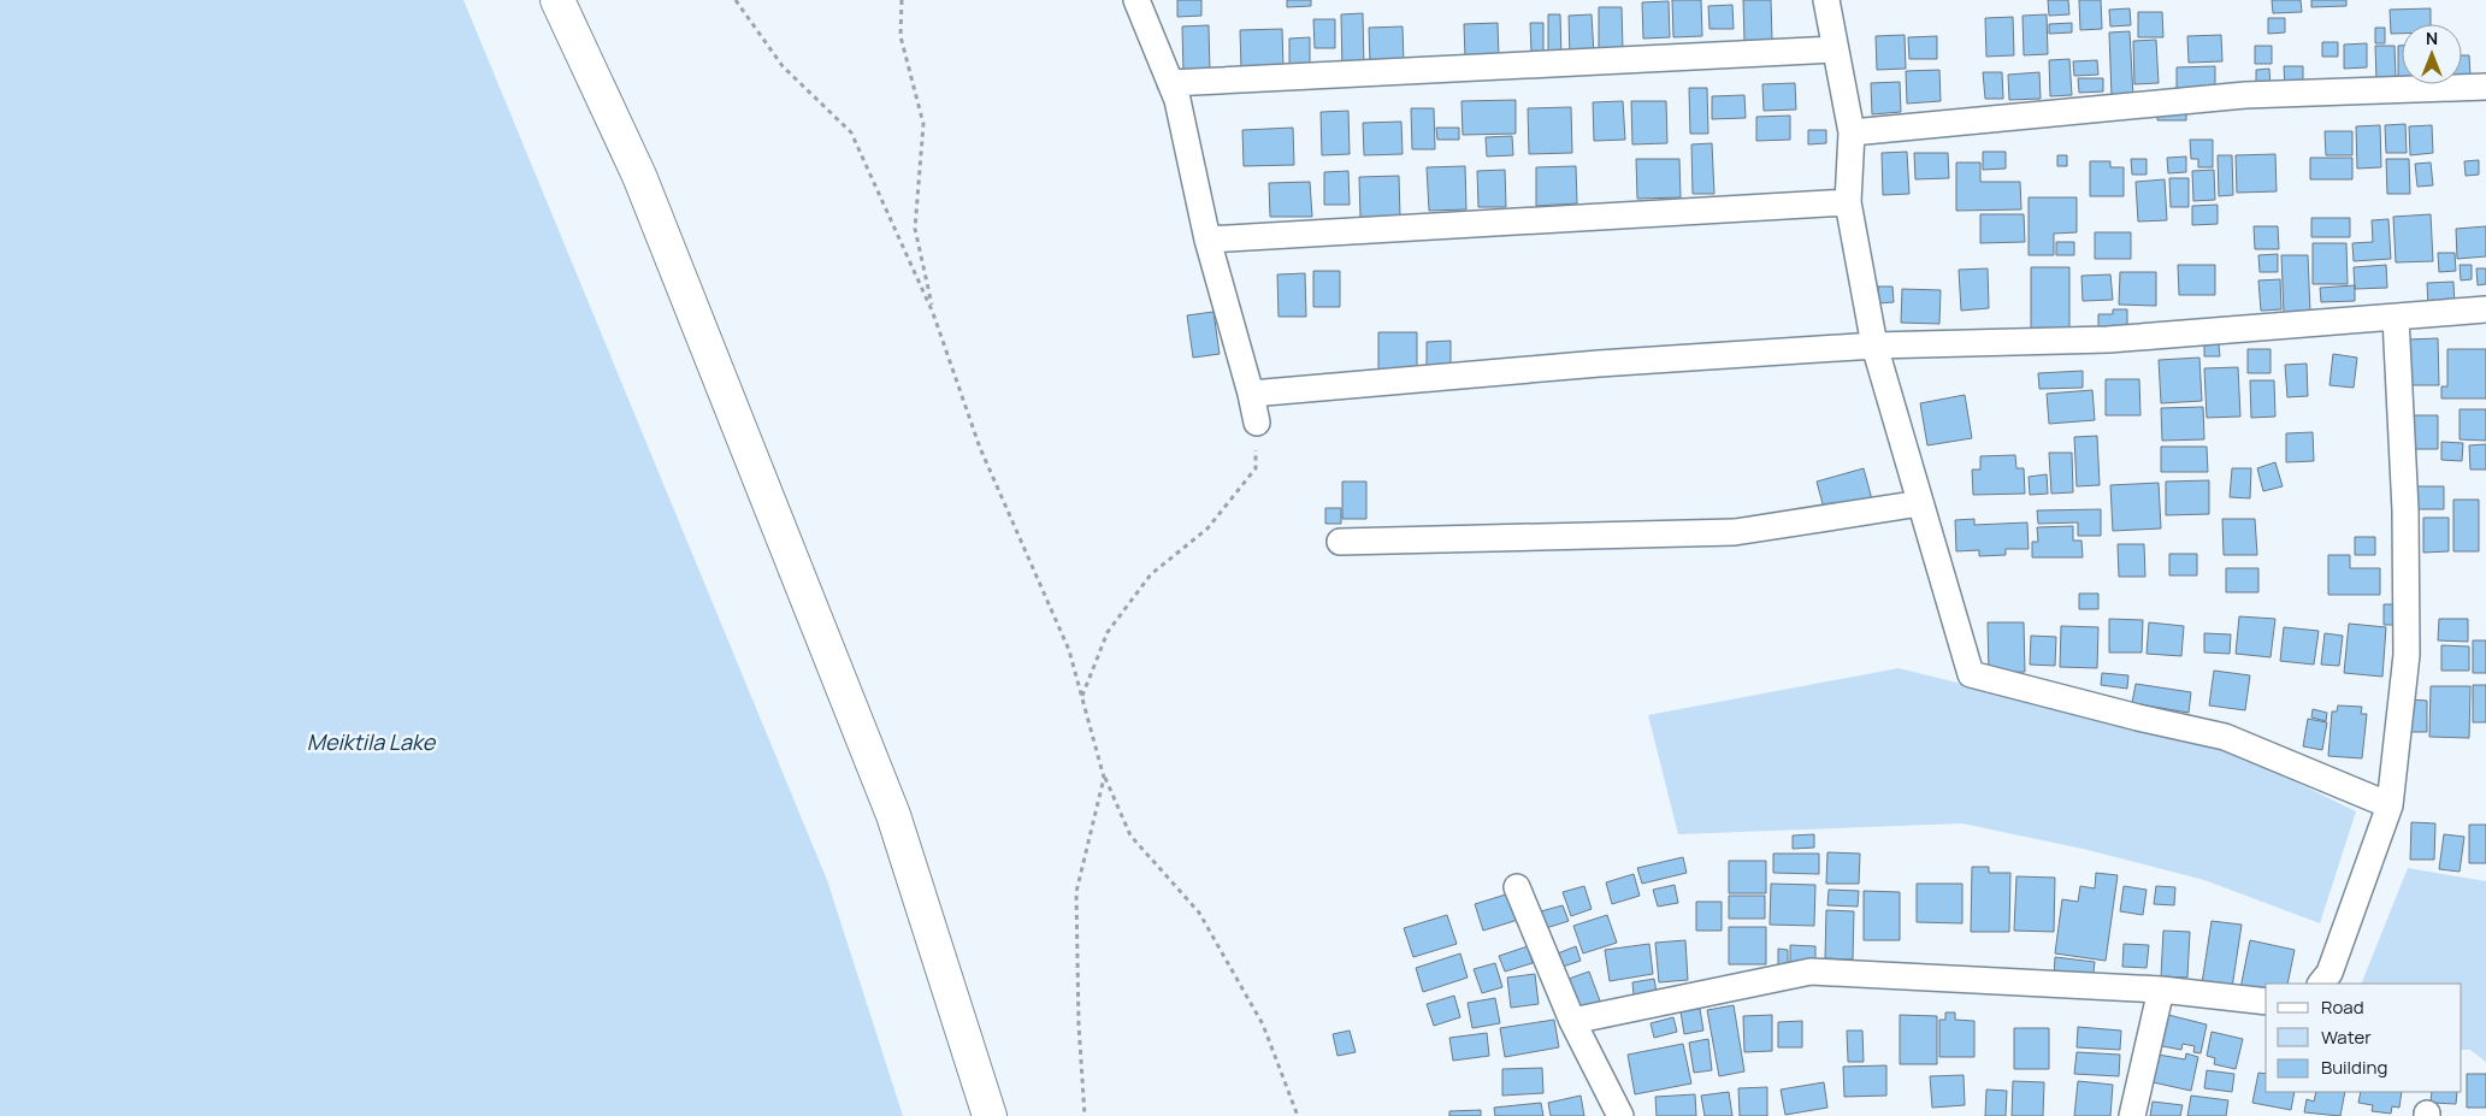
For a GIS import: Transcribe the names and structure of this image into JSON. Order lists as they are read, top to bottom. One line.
{"water":["Meiktila Lake"],"legend":["Road","Water","Building"],"north":"top"}
